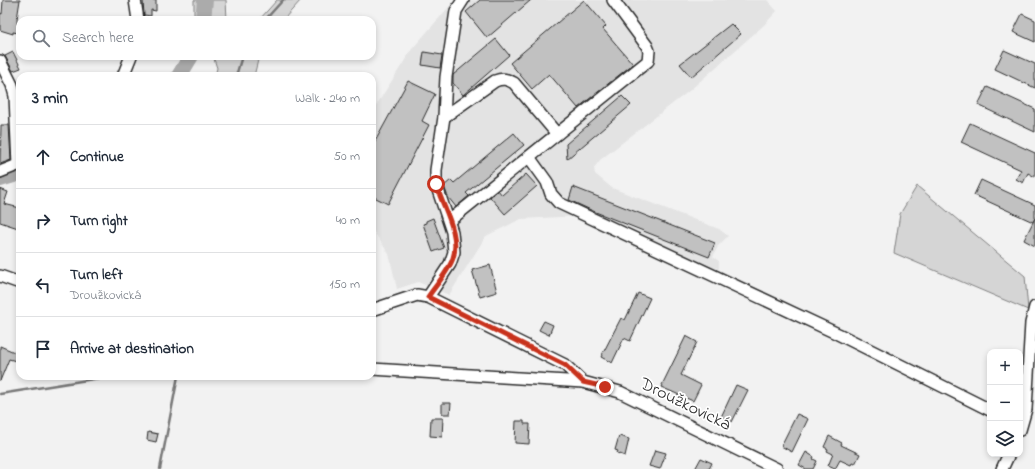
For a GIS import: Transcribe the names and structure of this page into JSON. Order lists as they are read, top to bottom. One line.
{"streets":{"street":["Droužkovická"]},"page":{"search":"Search here","heading":["3 min","Walk · 240 m"],"list":[["Continue","50 m"],["Turn right","40 m"],["Turn left","Droužkovická","150 m"],"Arrive at destination"],"map_buttons":["+","−"]}}
